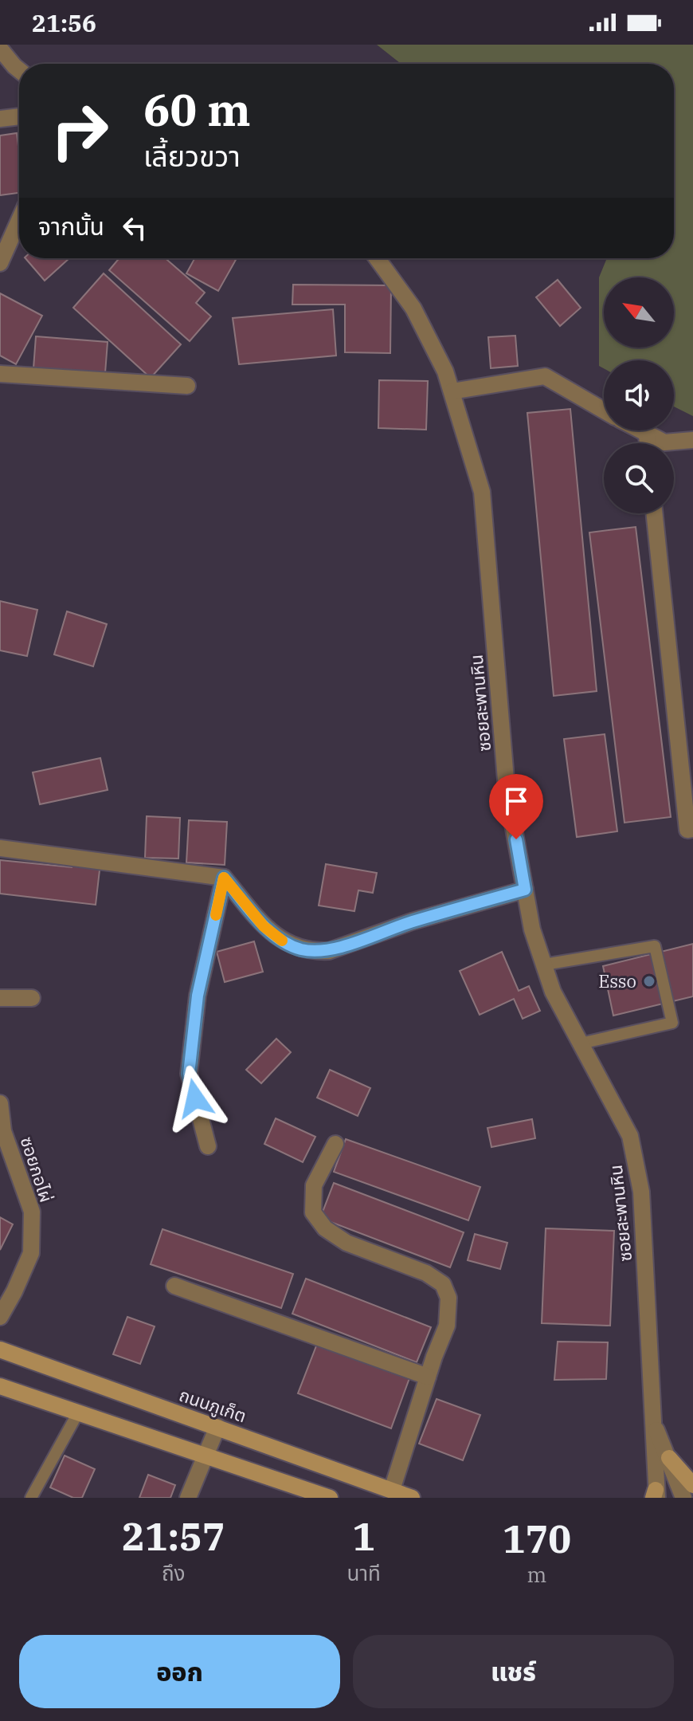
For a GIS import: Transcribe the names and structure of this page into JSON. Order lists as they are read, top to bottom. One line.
{"streets":{"main road":["ถนนภูเก็ต"],"street":["ซอยสะพานหิน","ซอยกอไผ่"]},"places":["Esso"],"north":"top left","page":{"status":"21:56","turn":["60 m","เลี้ยวขวา"],"then":"จากนั้น","eta":["21:57","ถึง","1","นาที","170","m"],"buttons":["ออก","แชร์"]}}
